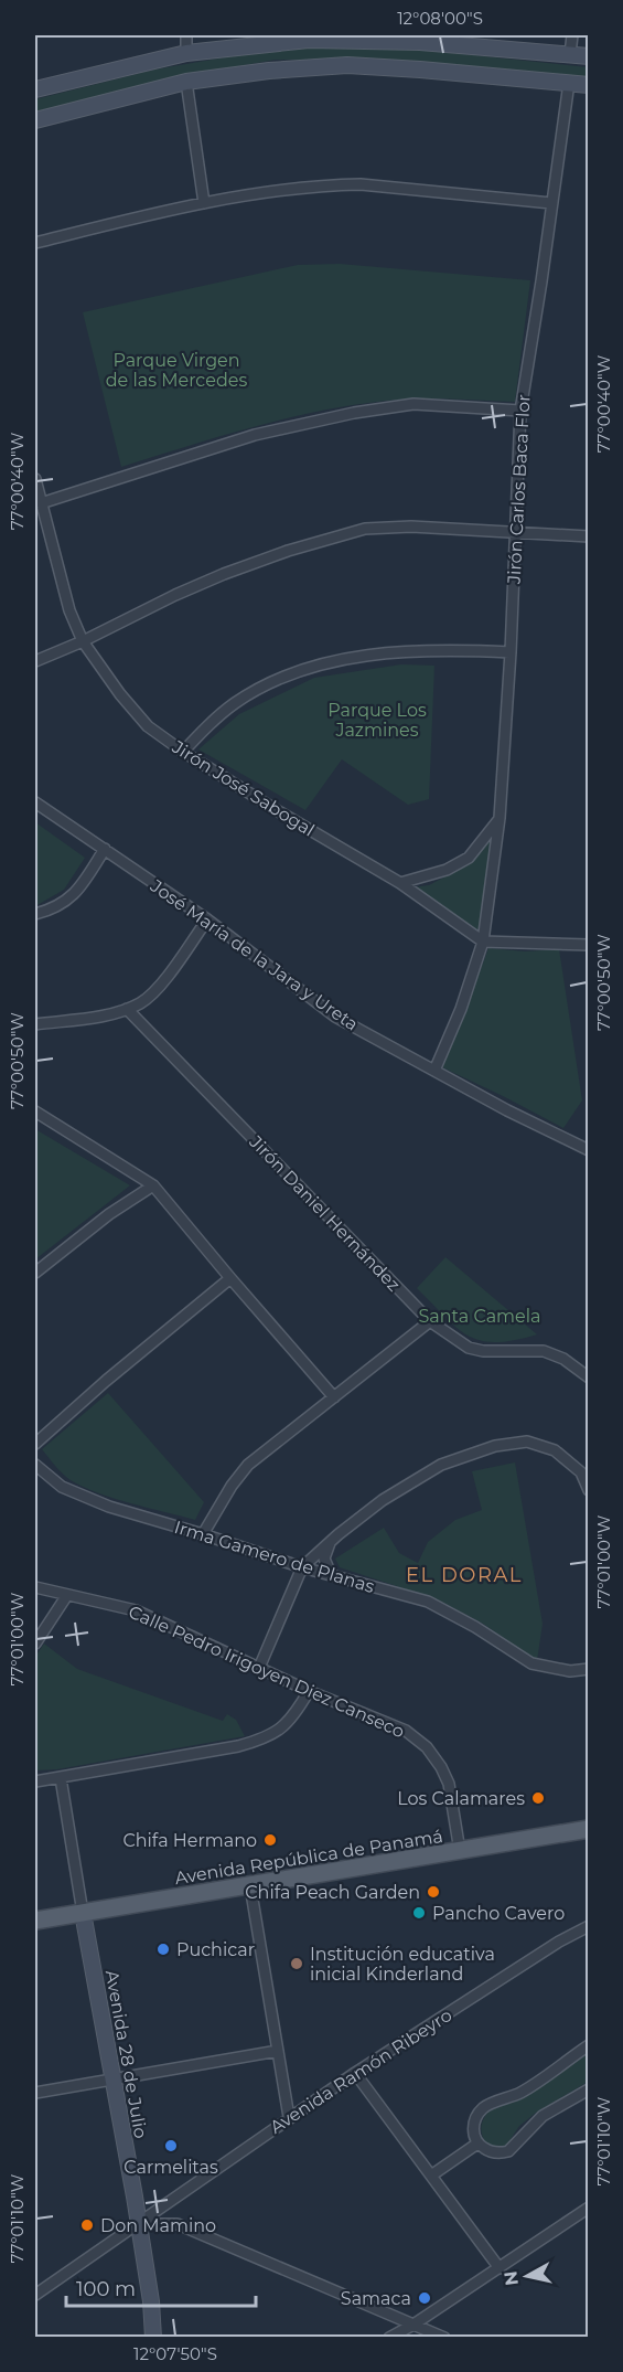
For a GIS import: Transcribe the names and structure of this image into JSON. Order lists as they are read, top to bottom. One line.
{"streets":{"main road":["Avenida República de Panamá","Avenida 28 de Julio"],"street":["Jirón Carlos Baca Flor","Jirón José Sabogal","José María de la Jara y Ureta","Jirón Daniel Hernández","Irma Gamero de Planas","Calle Pedro Irigoyen Diez Canseco","Avenida Ramón Ribeyro"]},"crossings":[["Jirón Carlos Baca Flor","Jirón José Sabogal"],["Jirón Carlos Baca Flor","José María de la Jara y Ureta"],["Calle Pedro Irigoyen Diez Canseco","Avenida República de Panamá"],["Avenida República de Panamá","Avenida 28 de Julio"],["Avenida 28 de Julio","Avenida Ramón Ribeyro"]],"districts":["EL DORAL"],"parks":["Parque Virgen de las Mercedes","Parque Los Jazmines","Santa Camela"],"places":["Los Calamares","Chifa Hermano","Chifa Peach Garden","Pancho Cavero","Puchicar","Institución educativa inicial Kinderland","Carmelitas","Don Mamino","Samaca"],"scale_bar":"100 m","north":"left","coordinates":["12°08'00\"S","77°00'40\"W","77°00'50\"W","77°01'00\"W","77°01'10\"W","12°07'50\"S"]}
